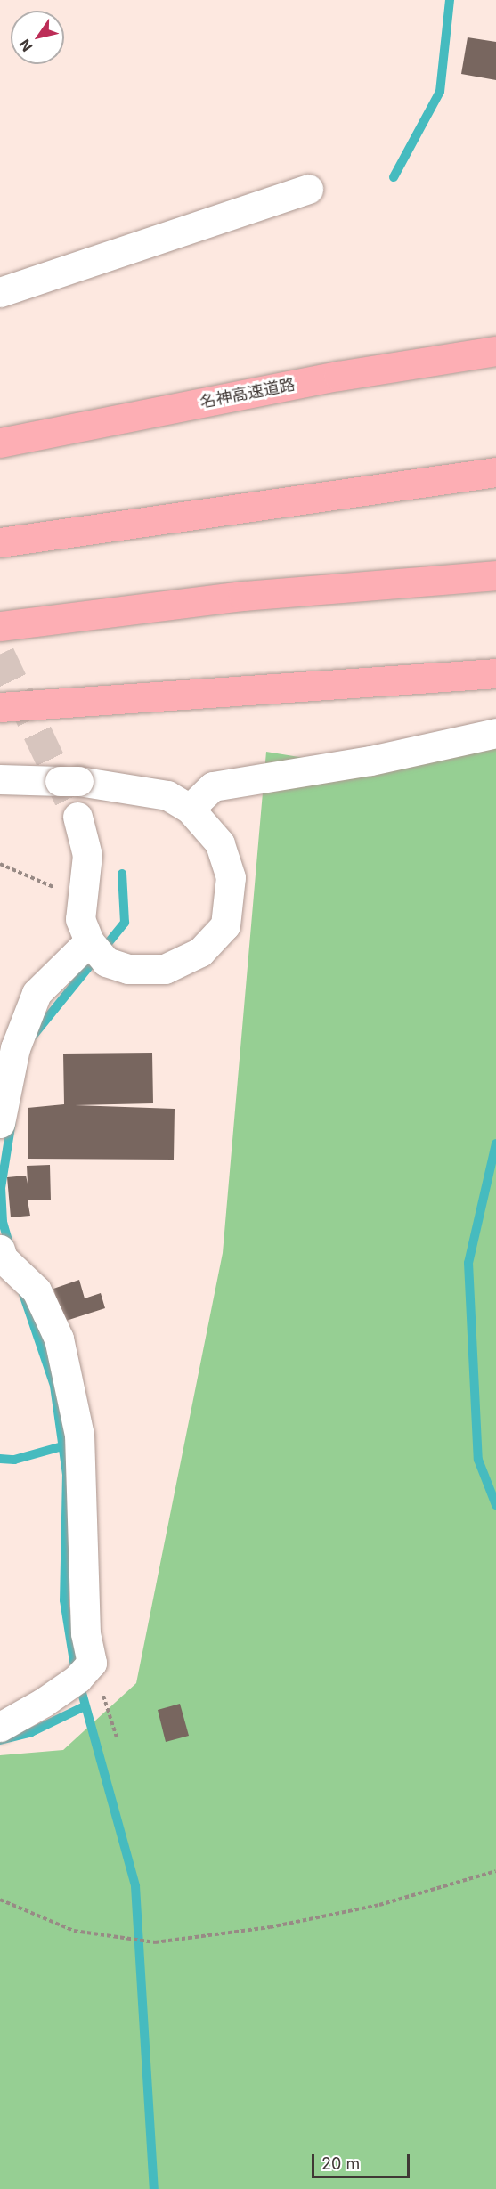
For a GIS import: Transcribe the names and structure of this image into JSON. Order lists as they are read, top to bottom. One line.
{"streets":{"highway":["名神高速道路"]},"scale_bar":"20 m","north":"bottom left"}
